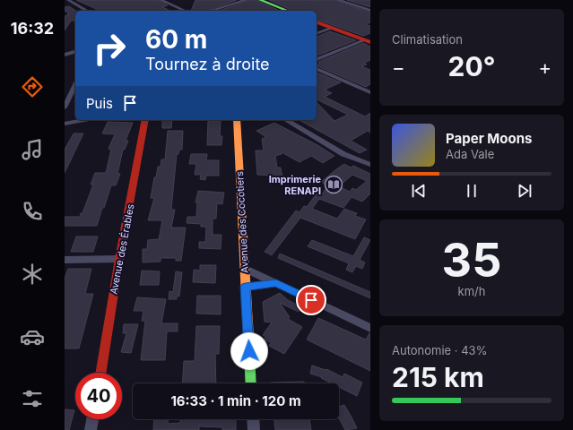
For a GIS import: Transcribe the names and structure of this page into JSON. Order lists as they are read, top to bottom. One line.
{"streets":{"street":["Avenue des Cocotiers","Avenue des Érables"]},"places":{"library":["Imprimerie RENAPI"]},"page":{"tabs":"16:32","tile":["Climatisation",["35","km/h"],["Autonomie · 43%","215 km"]],"turn":["60 m","Tournez à droite"],"heat":["−","20°","+"],"then":"Puis","song":["Paper Moons","Ada Vale"],"limit":"40","trip":"16:33 · 1 min · 120 m"}}
